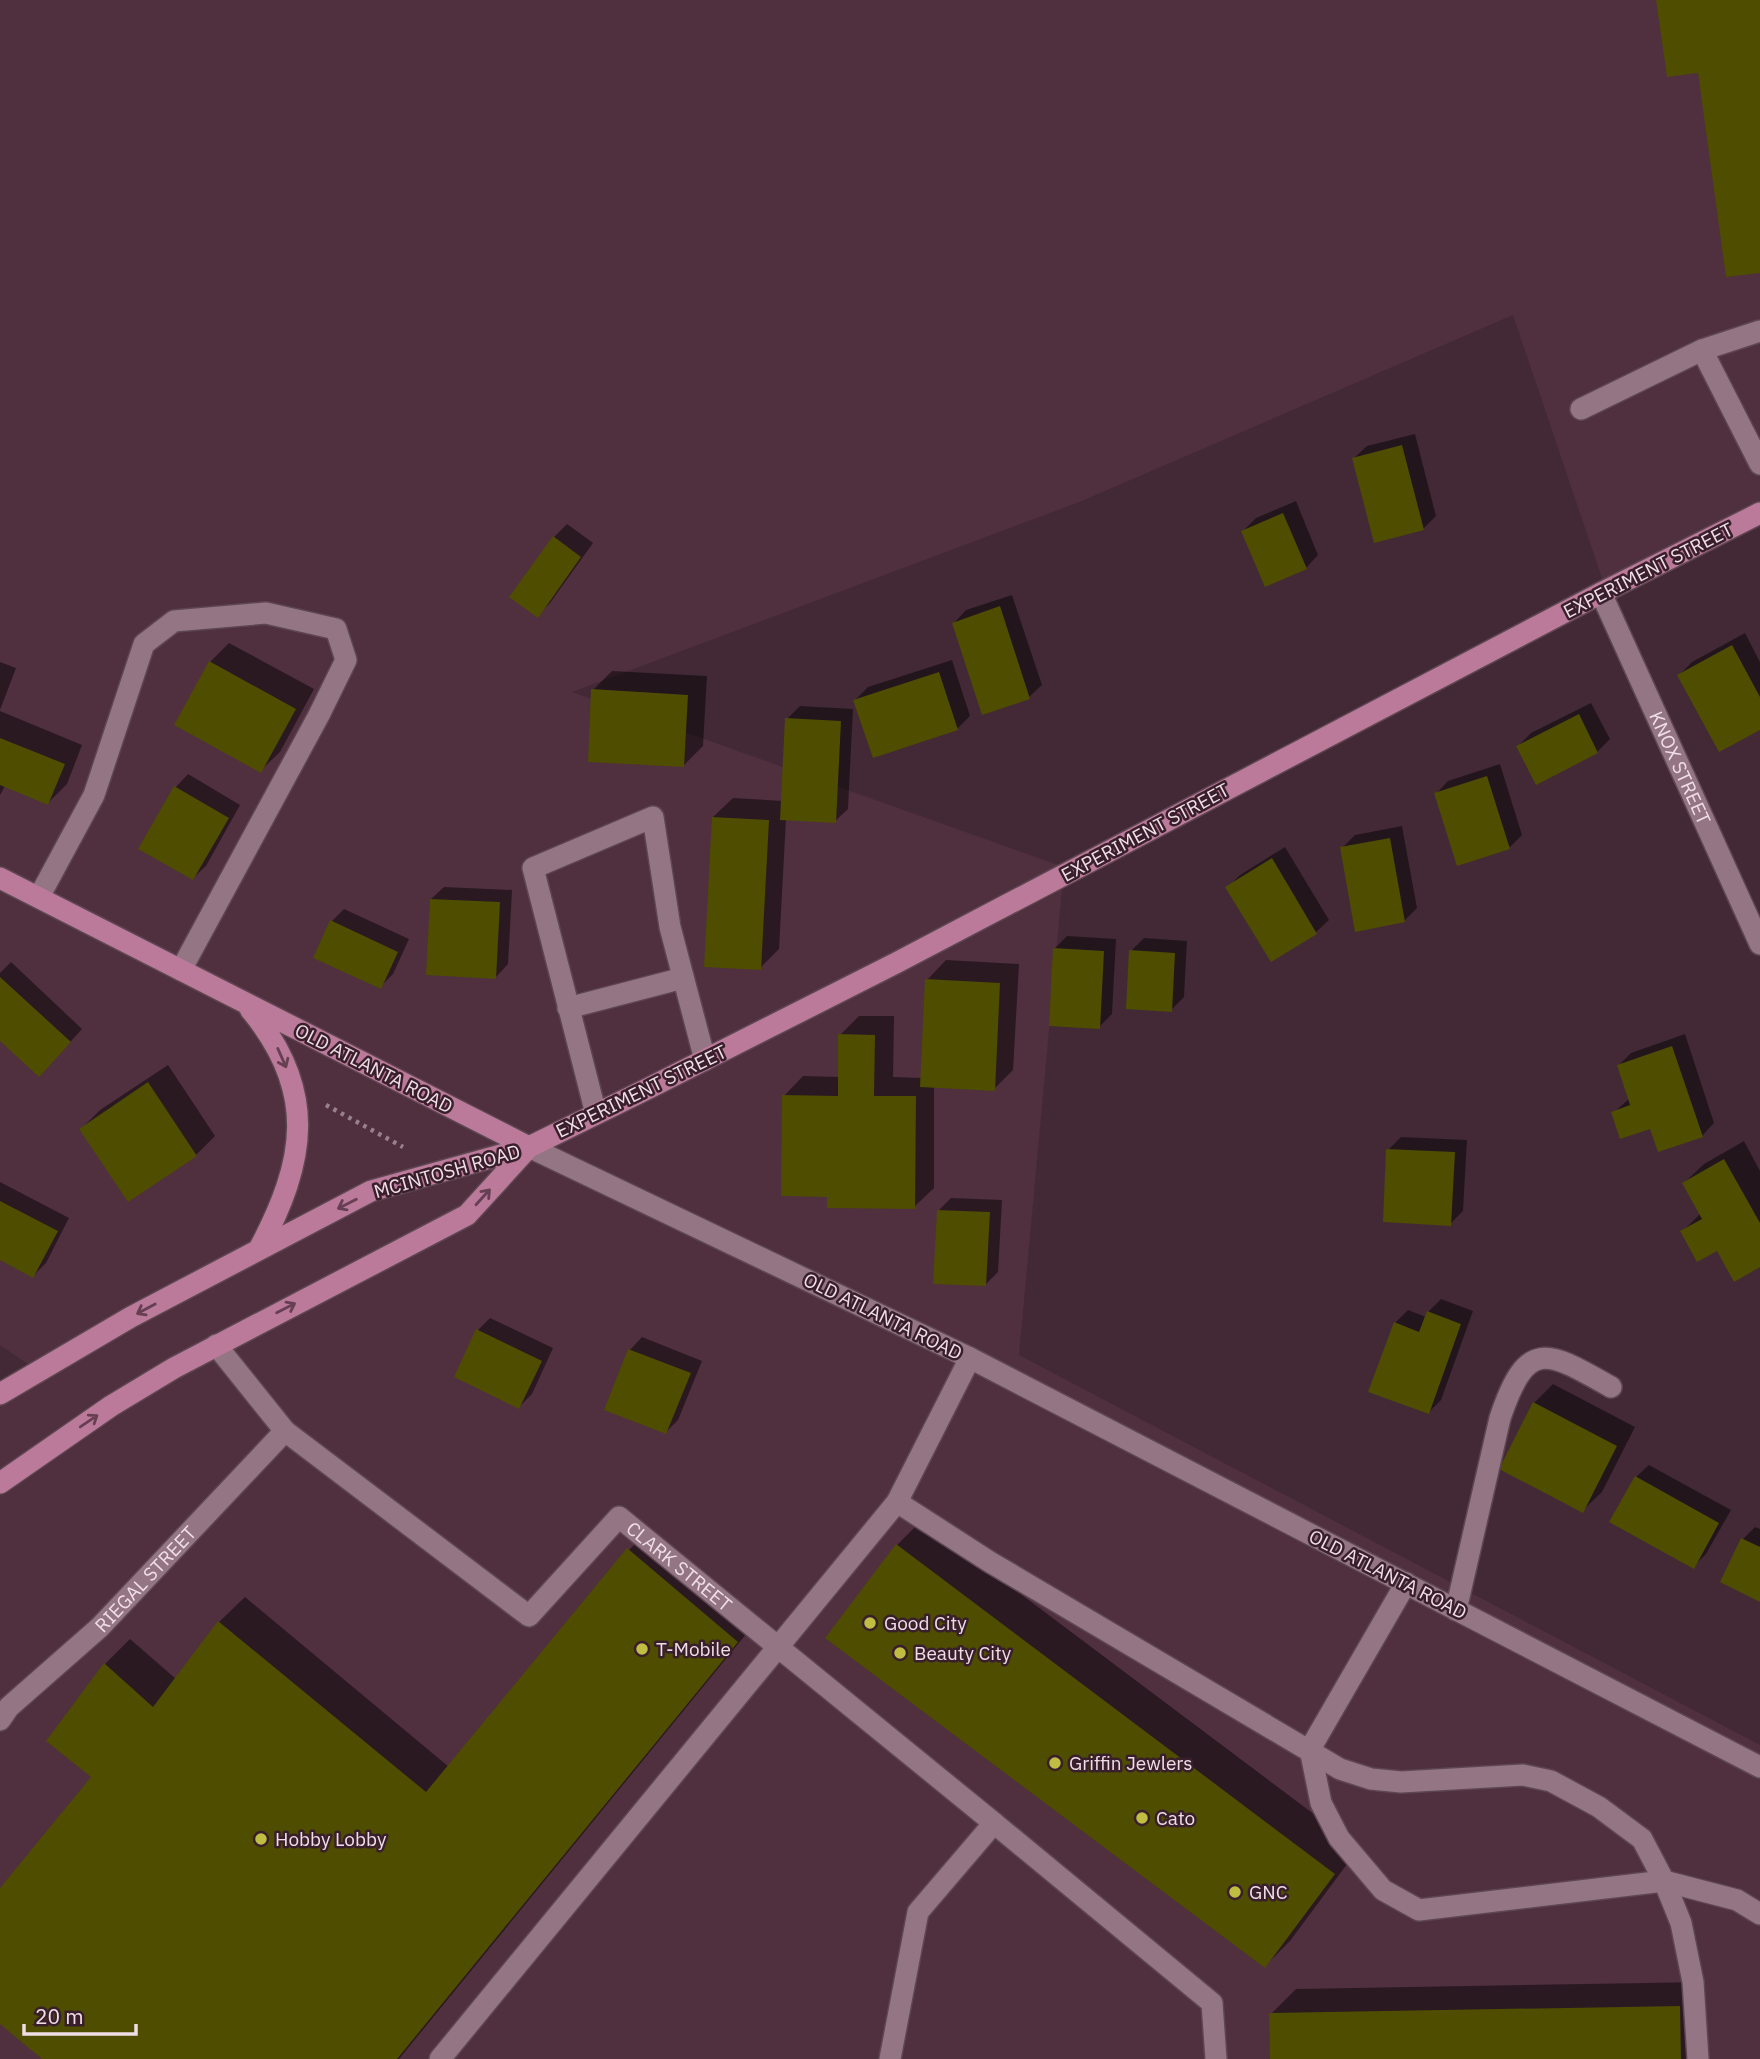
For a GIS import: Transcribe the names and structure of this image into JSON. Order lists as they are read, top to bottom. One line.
{"streets":{"main road":["EXPERIMENT STREET","OLD ATLANTA ROAD","MCINTOSH ROAD"],"street":["KNOX STREET","CLARK STREET","RIEGAL STREET"]},"crossings":[["EXPERIMENT STREET","KNOX STREET"],["EXPERIMENT STREET","OLD ATLANTA ROAD"],["EXPERIMENT STREET","MCINTOSH ROAD"],["OLD ATLANTA ROAD","MCINTOSH ROAD"],["CLARK STREET","RIEGAL STREET"]],"places":["Good City","T-Mobile","Beauty City","Griffin Jewlers","Cato","Hobby Lobby","GNC"],"scale_bar":"20 m"}
